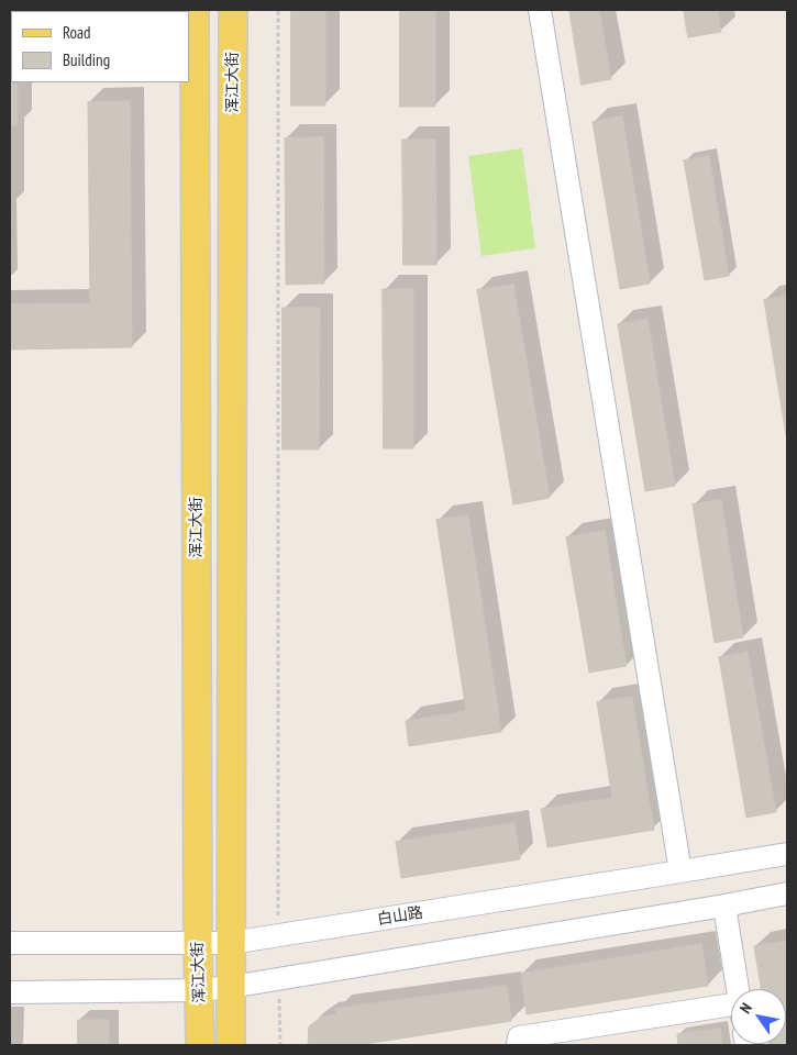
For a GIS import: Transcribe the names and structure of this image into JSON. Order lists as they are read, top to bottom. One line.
{"streets":{"main road":["浑江大街"],"street":["白山路"]},"crossings":[["浑江大街","白山路"]],"legend":["Road","Building"],"north":"top left"}
